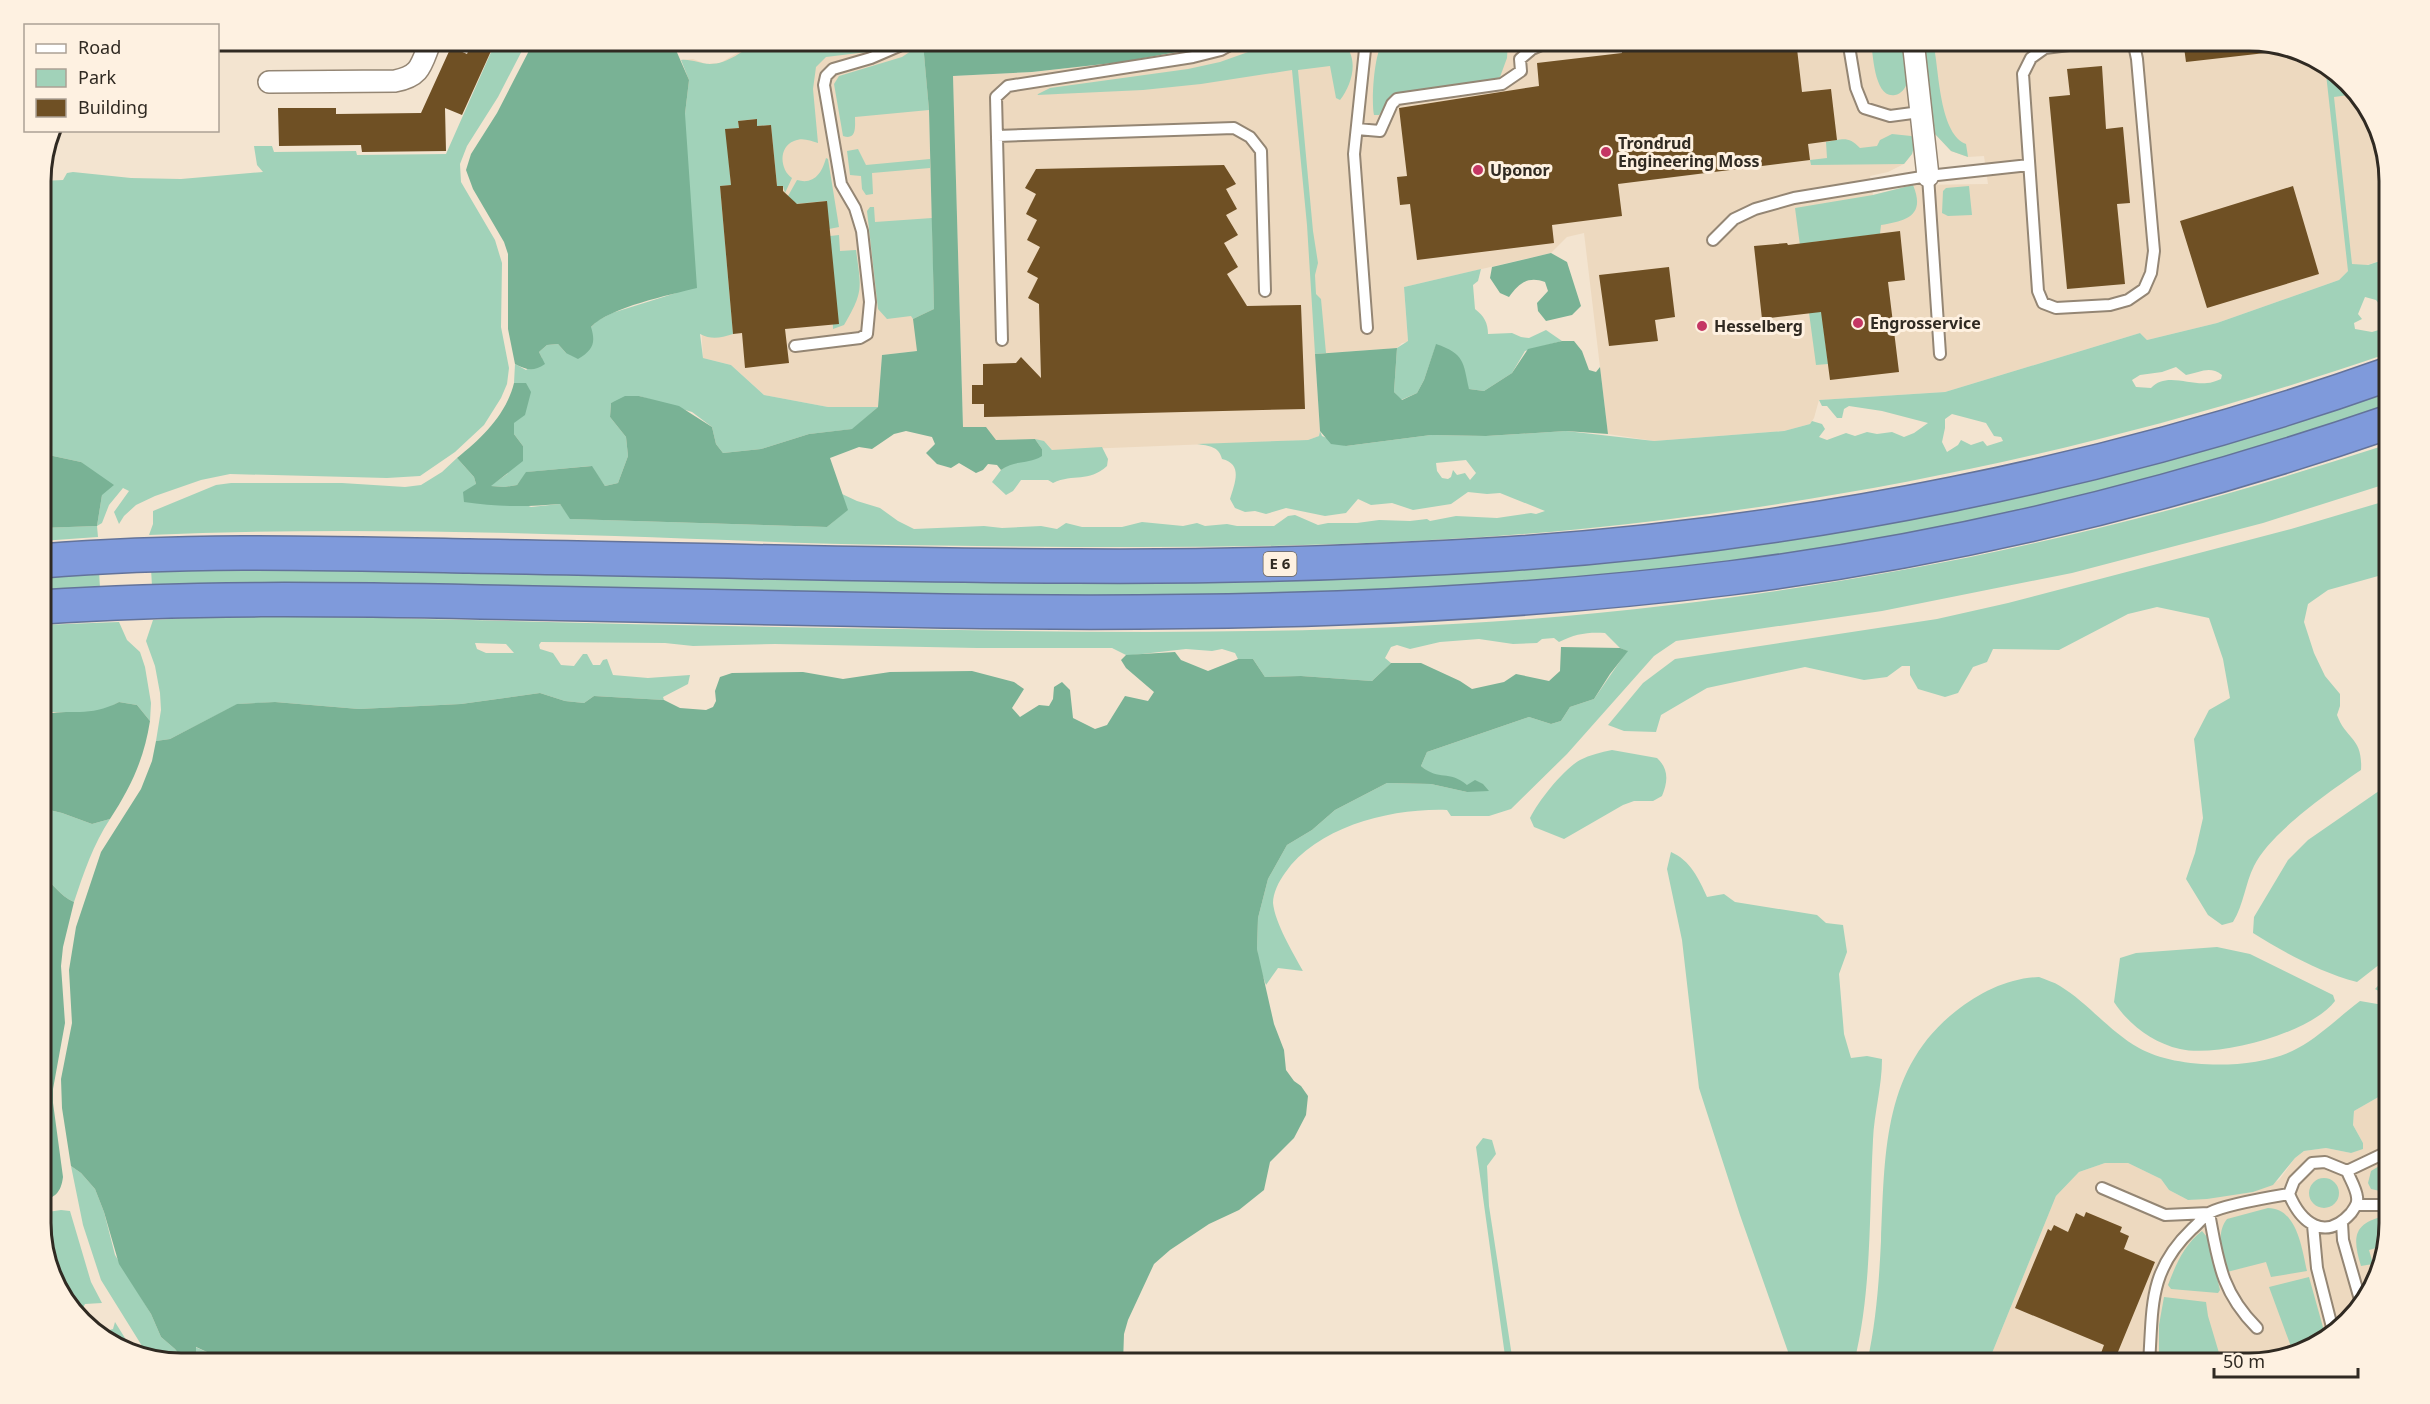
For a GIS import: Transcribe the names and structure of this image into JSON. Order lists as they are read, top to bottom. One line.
{"streets":{"highway":["E 6"]},"places":["Trondrud Engineering Moss","Uponor","Engrosservice","Hesselberg"],"legend":["Road","Park","Building"],"scale_bar":"50 m"}
